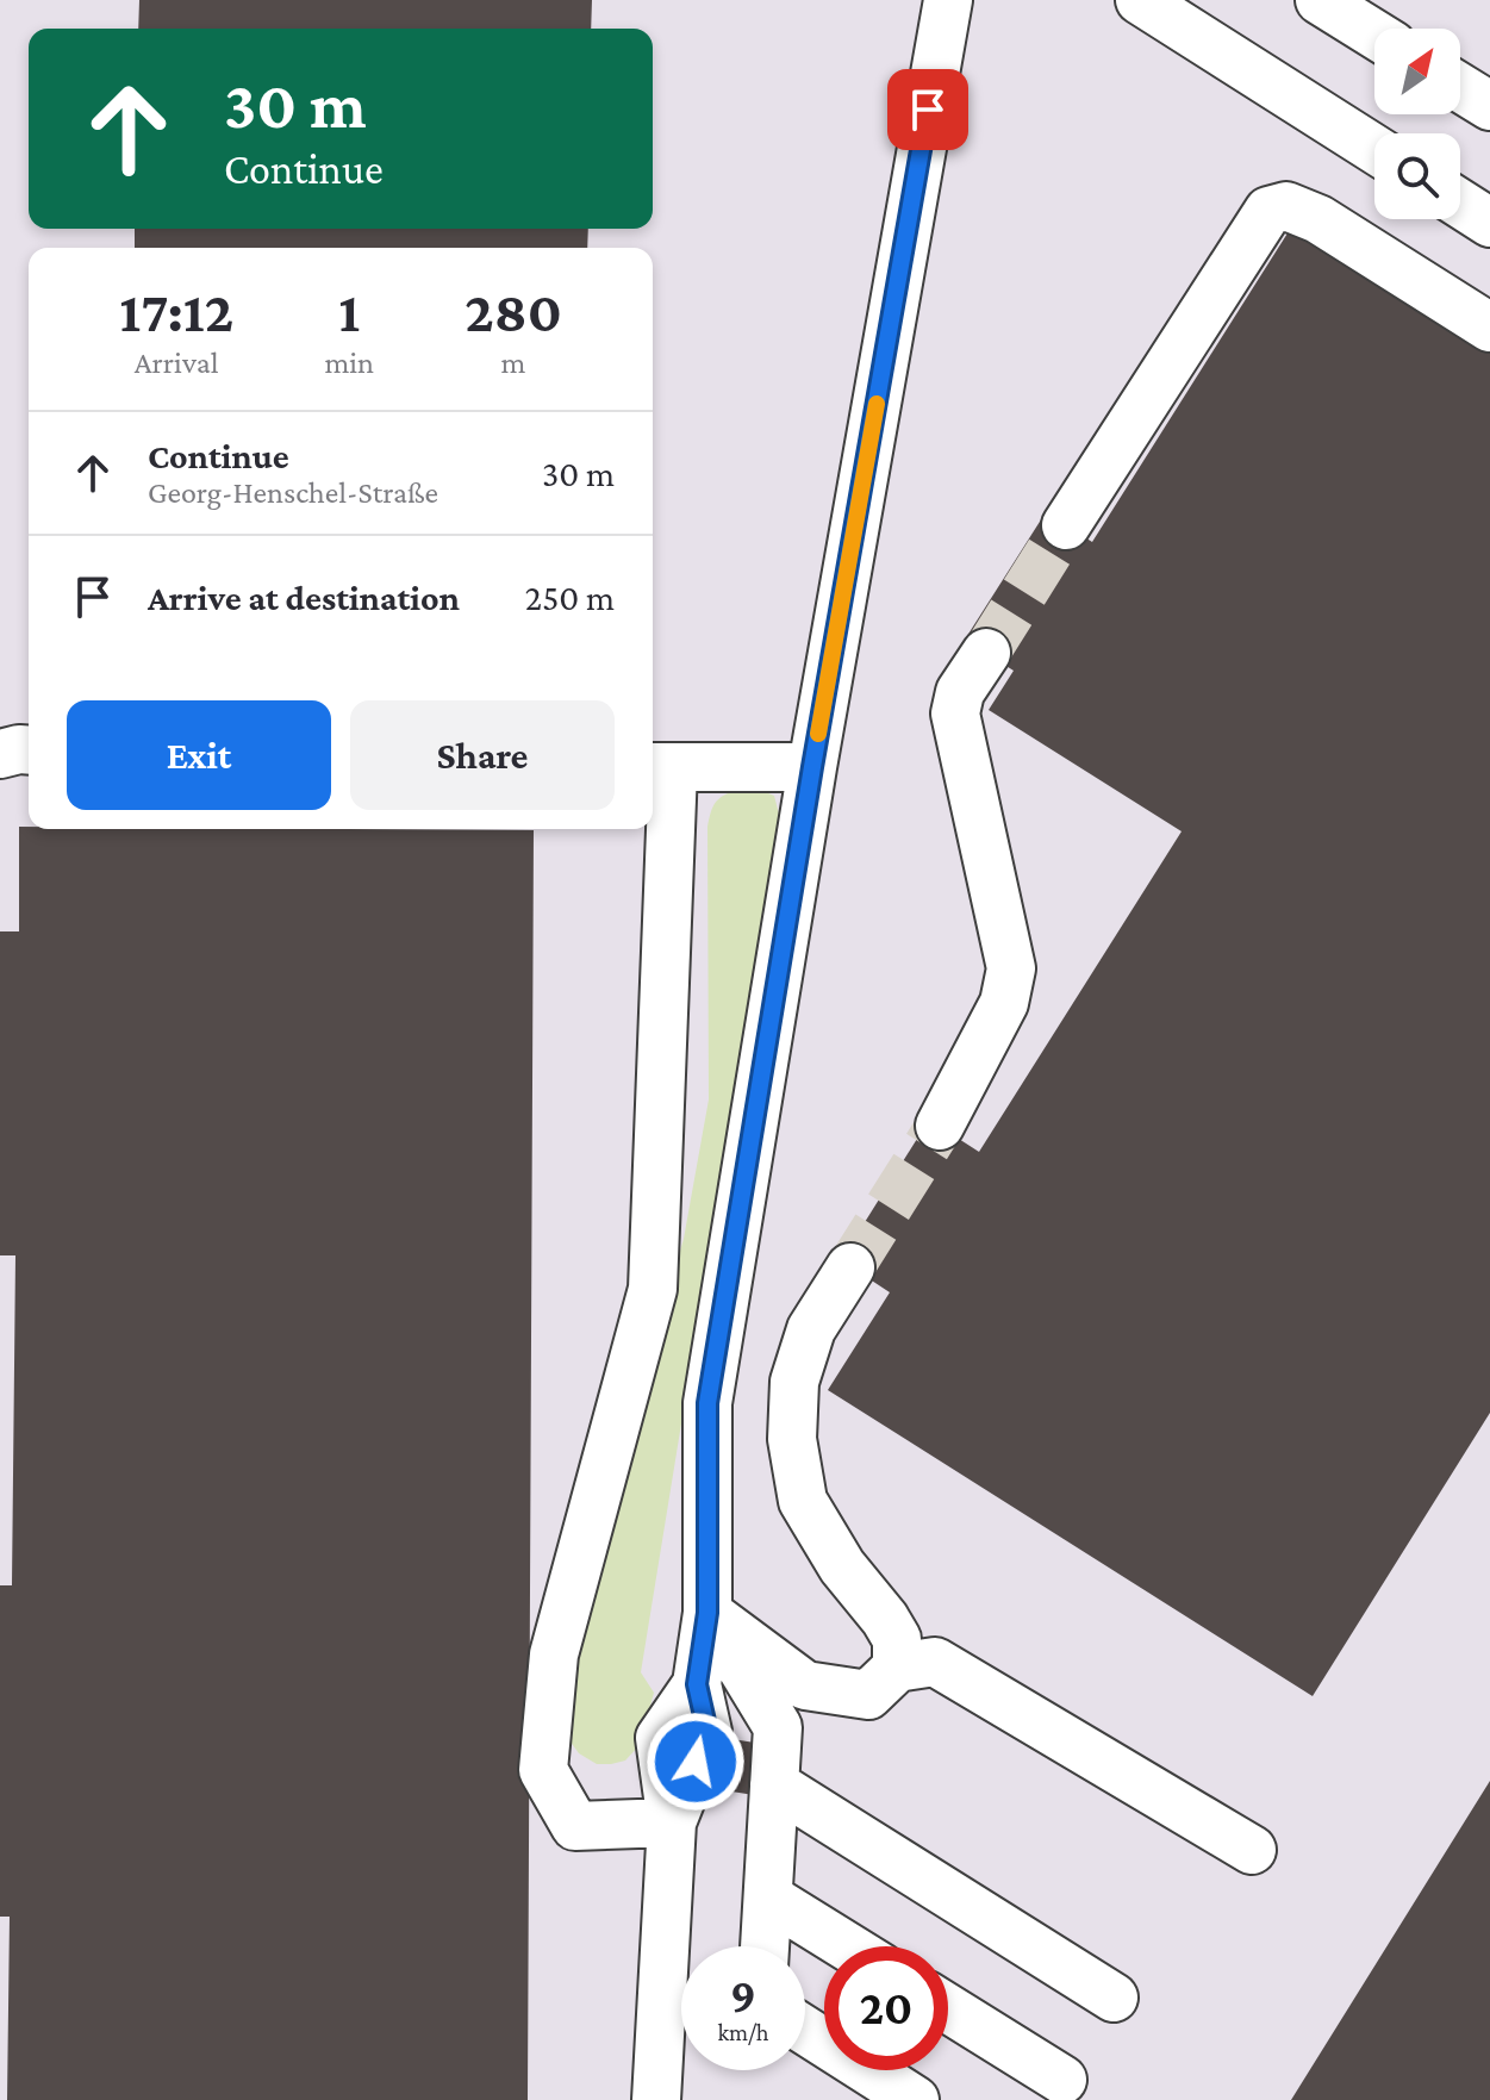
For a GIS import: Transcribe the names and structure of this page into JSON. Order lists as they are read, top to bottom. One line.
{"north":"top right","page":{"turn":["30 m","Continue"],"eta":["17:12","Arrival","1","min","280","m"],"list":[{"name":"Continue","note":"Georg-Henschel-Straße","value":"30 m"},{"name":"Arrive at destination","value":"250 m"}],"buttons":["Exit","Share"],"speed":"9 km/h","limit":"20"}}
